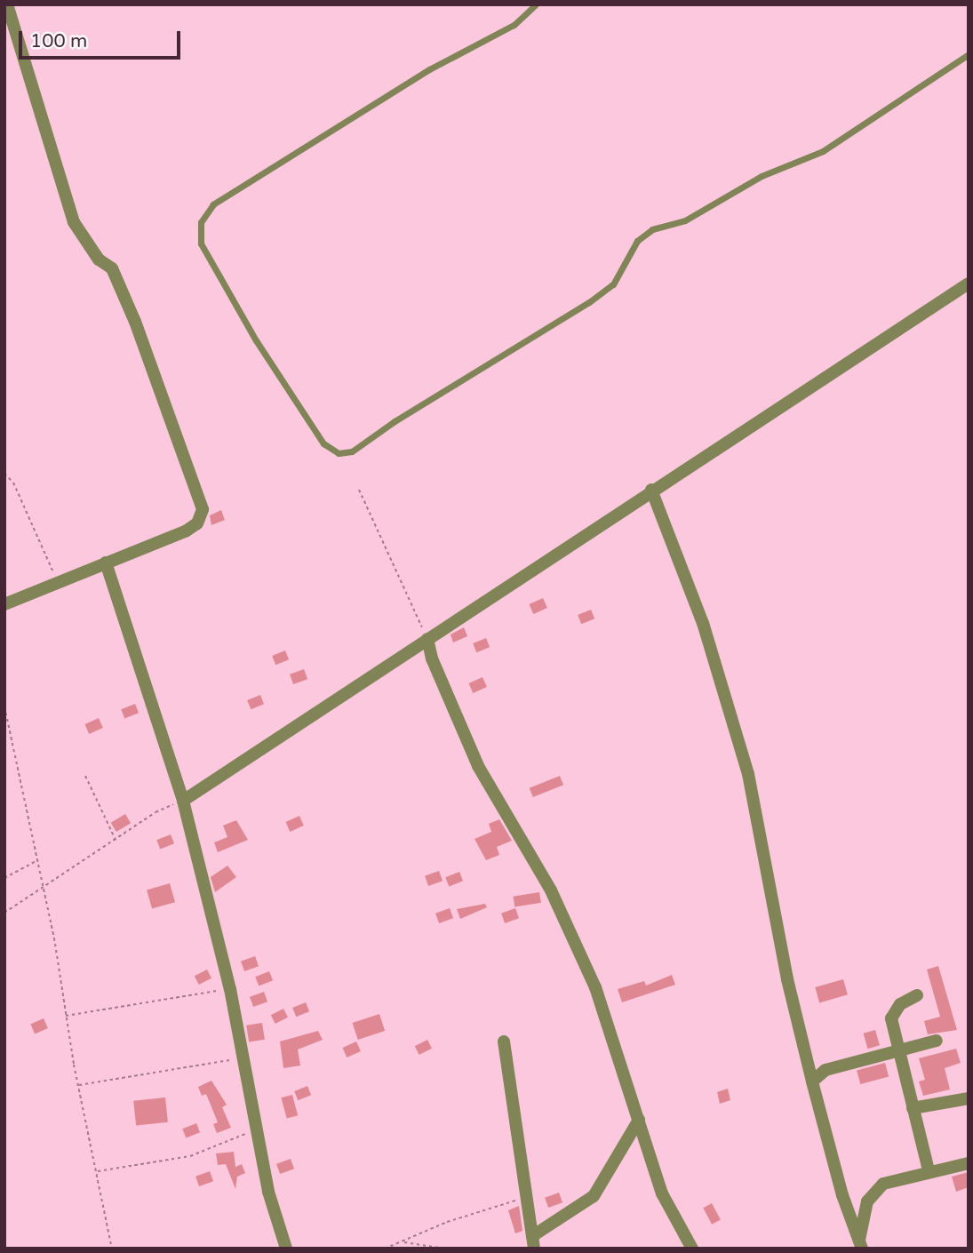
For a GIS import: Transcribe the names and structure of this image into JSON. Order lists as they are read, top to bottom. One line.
{"scale_bar":"100 m"}
